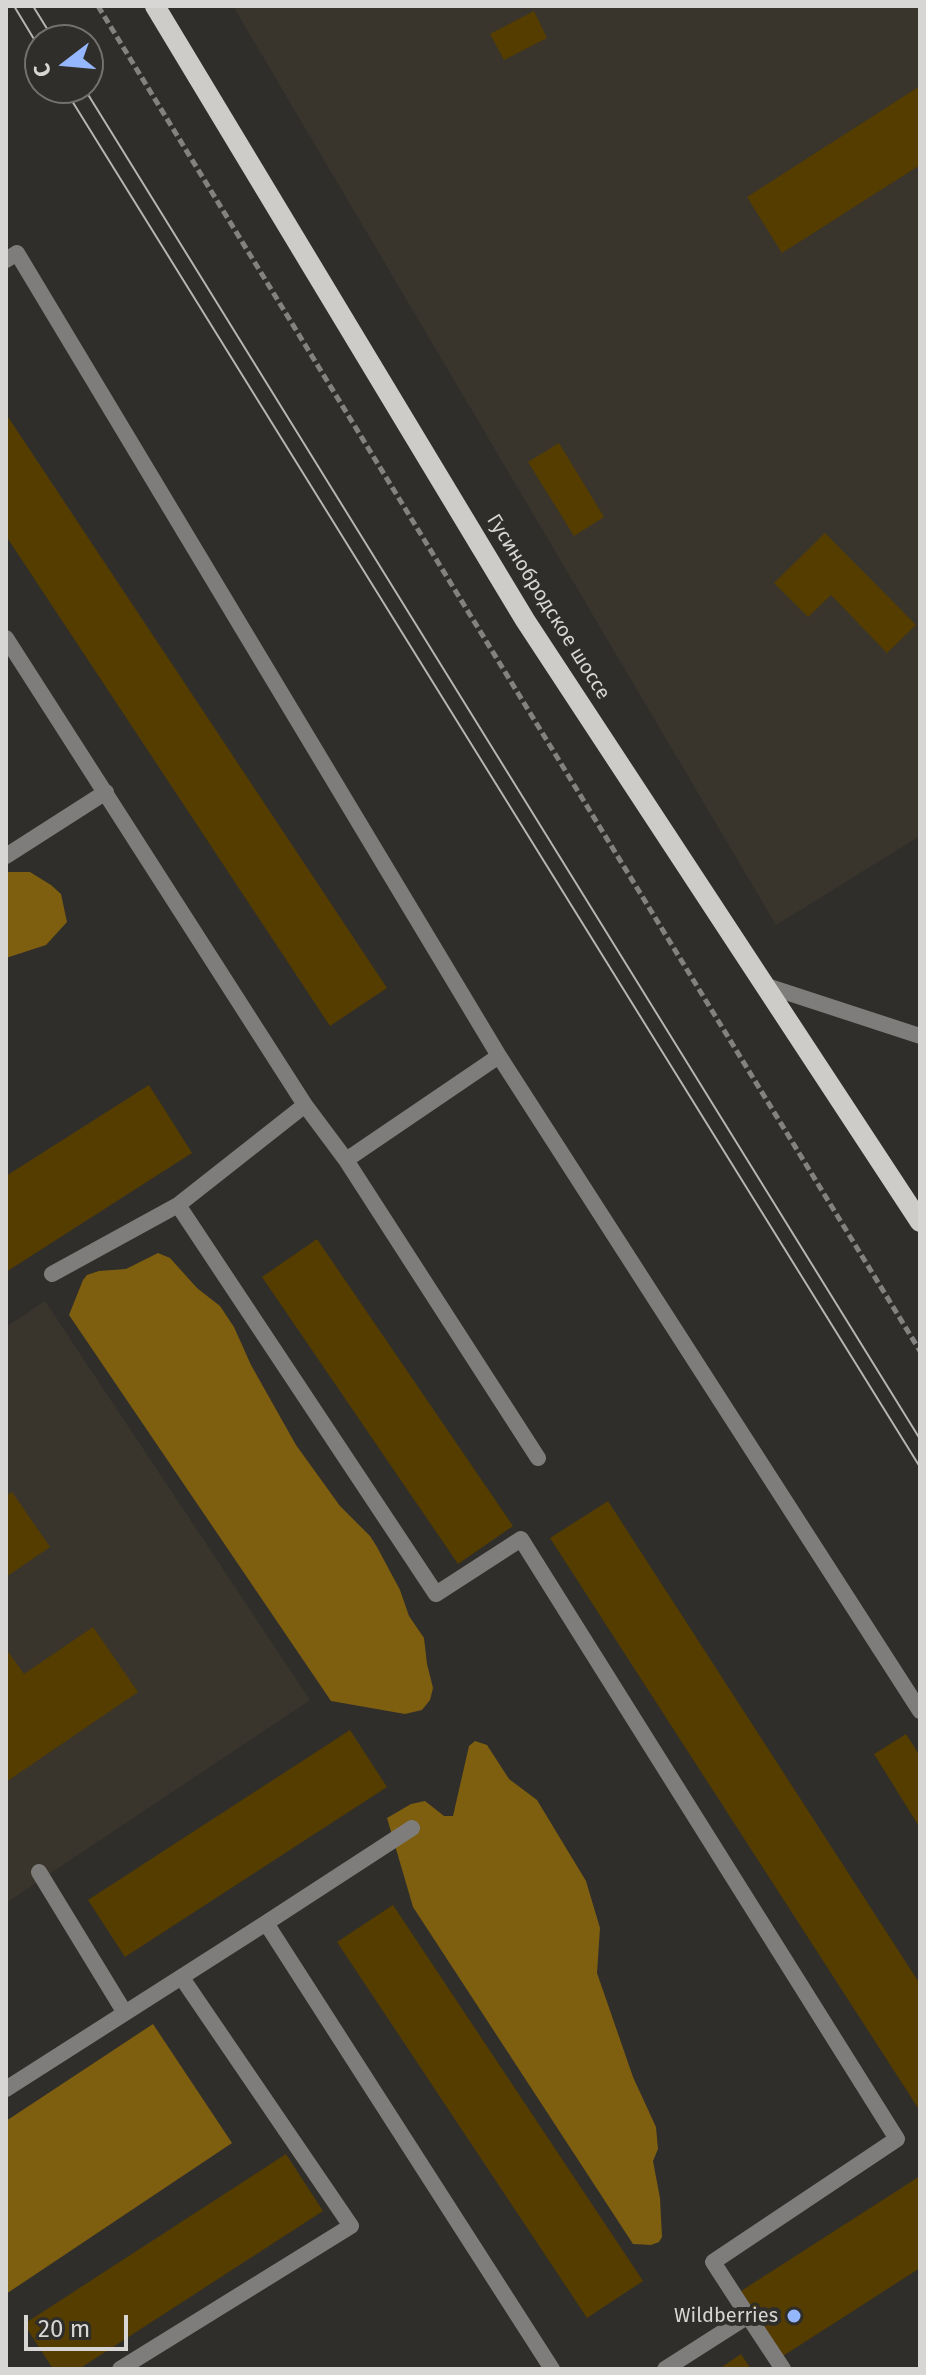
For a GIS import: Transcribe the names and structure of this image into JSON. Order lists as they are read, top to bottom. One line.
{"streets":{"main road":["Гусинобродское шоссе"]},"places":["Wildberries"],"scale_bar":"20 m","north":"left"}
